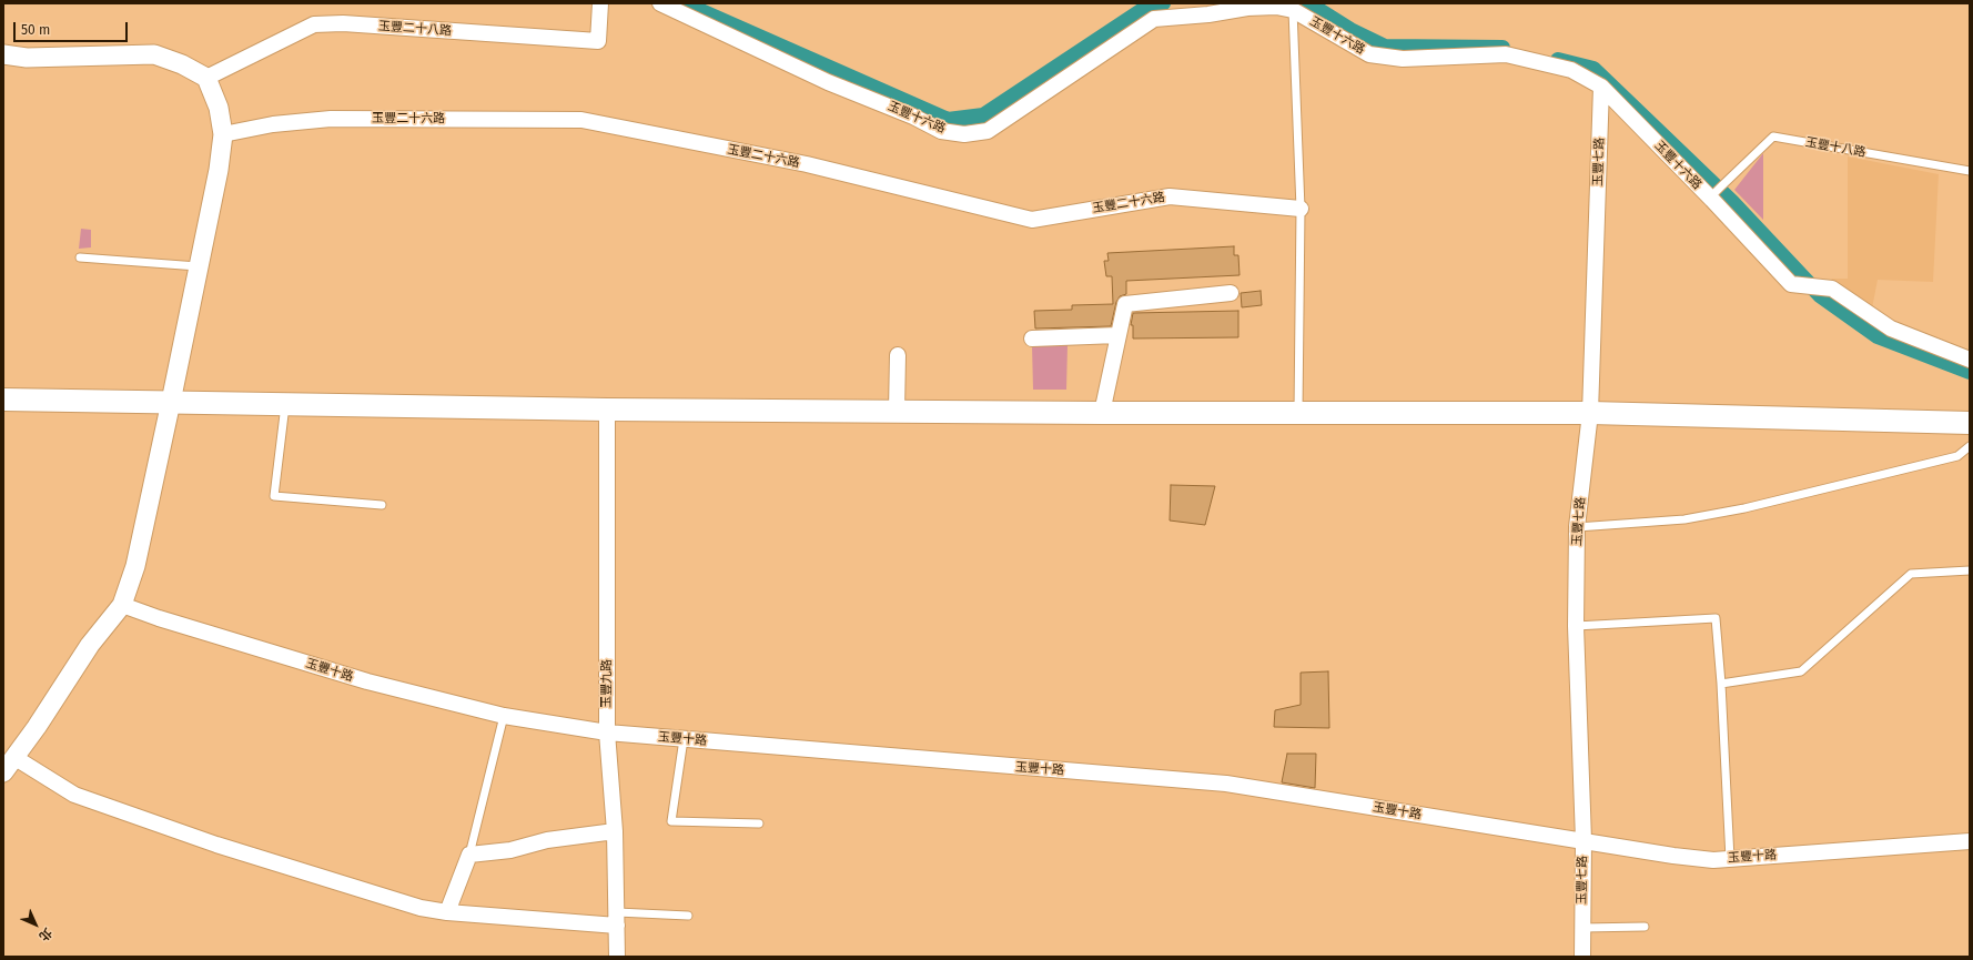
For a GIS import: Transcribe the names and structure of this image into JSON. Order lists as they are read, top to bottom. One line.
{"streets":{"street":["玉豐二十八路","玉豐十六路","玉豐二十六路","玉豐七路","玉豐十路","玉豐九路"],"lane":["玉豐十八路"]},"crossings":[["玉豐十六路","玉豐十八路"],["玉豐十六路","玉豐七路"],["玉豐七路","玉豐十路"],["玉豐十路","玉豐九路"]],"scale_bar":"50 m","north":"bottom right"}
